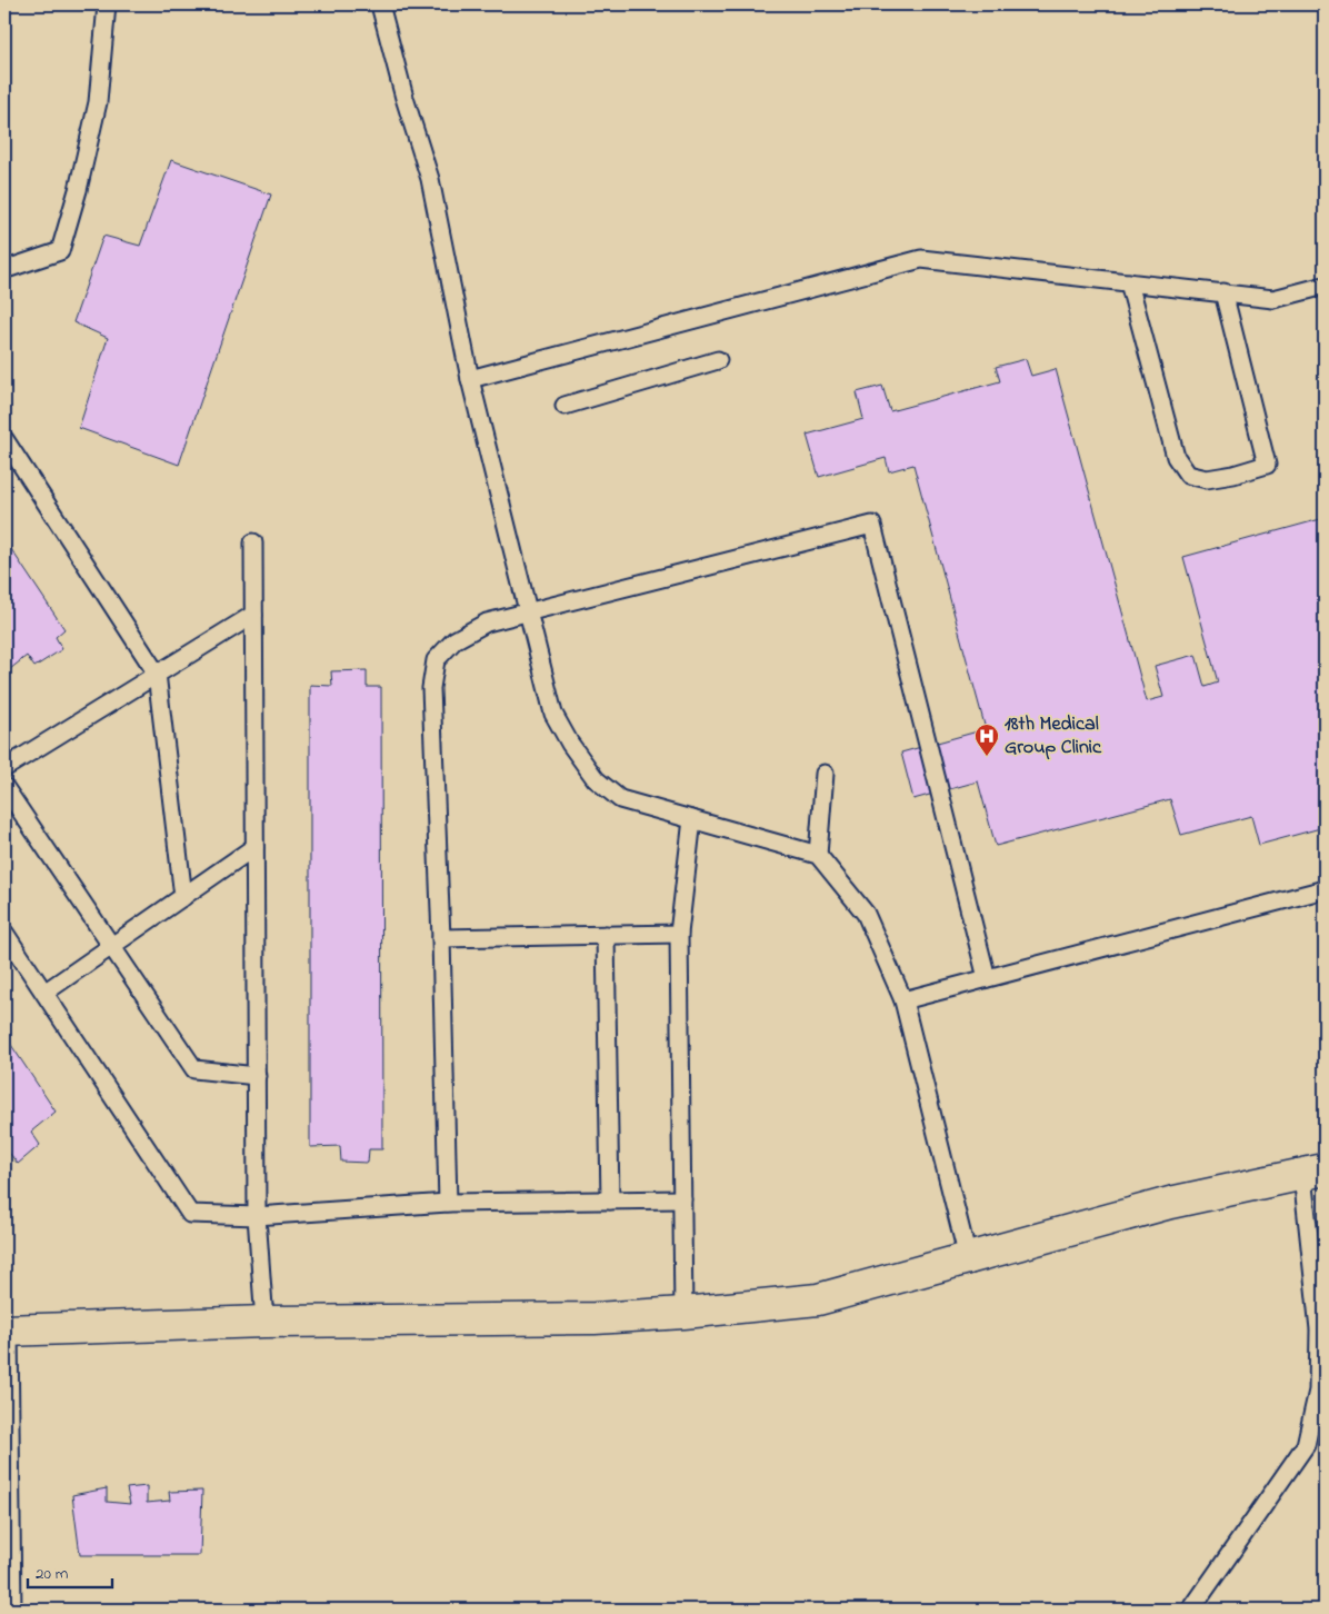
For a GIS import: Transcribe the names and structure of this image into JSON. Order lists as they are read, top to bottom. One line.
{"places":{"hospital":["18th Medical Group Clinic"]},"scale_bar":"20 m"}
